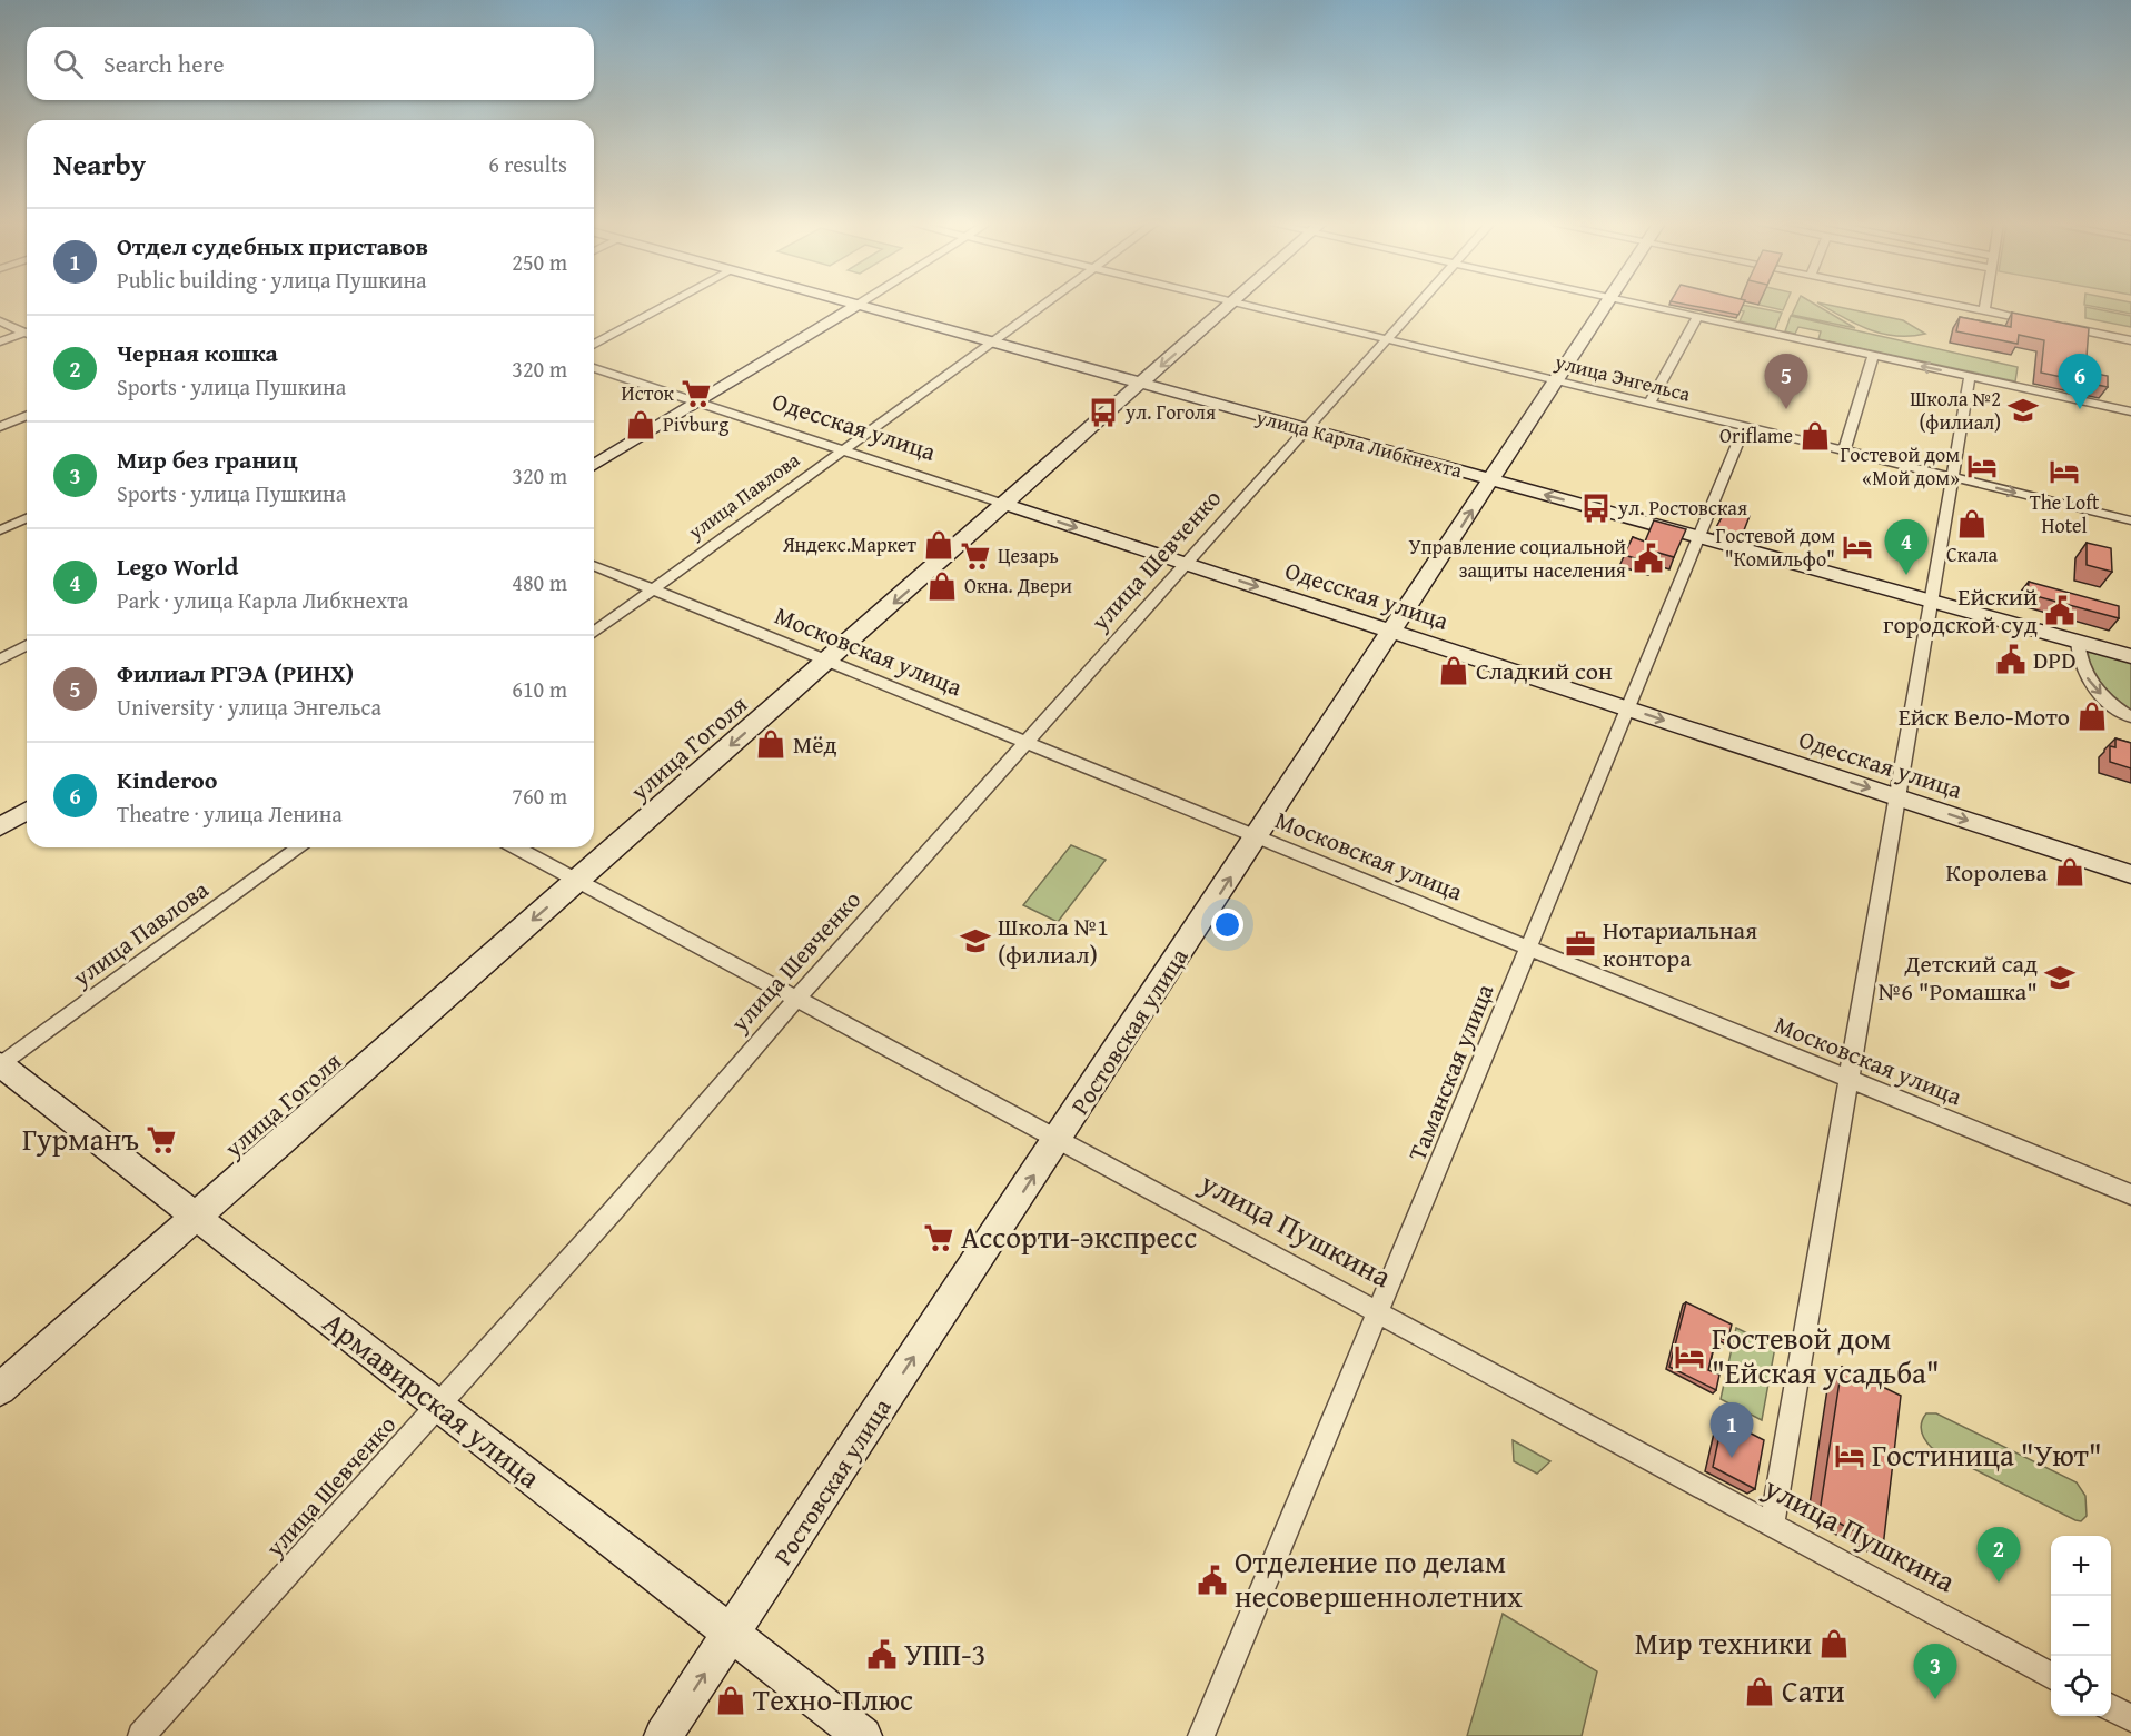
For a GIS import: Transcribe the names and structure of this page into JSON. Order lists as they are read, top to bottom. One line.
{"streets":{"street":["улица Энгельса","Одесская улица","улица Карла Либкнехта","улица Павлова","улица Шевченко","Московская улица","улица Гоголя","Ростовская улица","Таманская улица","улица Пушкина","Армавирская улица"]},"crossings":[["улица Энгельса","улица Шевченко"],["улица Энгельса","Ростовская улица"],["улица Энгельса","Таманская улица"],["Одесская улица","улица Павлова"],["Одесская улица","улица Шевченко"],["Одесская улица","улица Гоголя"],["Одесская улица","Ростовская улица"],["Одесская улица","Таманская улица"],["улица Карла Либкнехта","улица Павлова"],["улица Карла Либкнехта","улица Шевченко"],["улица Карла Либкнехта","улица Гоголя"],["улица Карла Либкнехта","Ростовская улица"],["улица Карла Либкнехта","Таманская улица"],["улица Павлова","Московская улица"],["улица Павлова","Армавирская улица"],["улица Шевченко","Московская улица"],["улица Шевченко","улица Пушкина"],["улица Шевченко","Армавирская улица"],["Московская улица","улица Гоголя"],["Московская улица","Ростовская улица"],["Московская улица","Таманская улица"],["улица Гоголя","улица Пушкина"],["улица Гоголя","Армавирская улица"],["Ростовская улица","улица Пушкина"],["Ростовская улица","Армавирская улица"],["Таманская улица","улица Пушкина"]],"one_way":["Одесская улица","улица Гоголя","Ростовская улица"],"places":{"supermarket":["Исток","Цезарь","Гурманъ","Ассорти-экспресс"],"school or university":["Школа №2 (филиал)","Школа №1 (филиал)","Детский сад №6 \"Ромашка\""],"bus stop":["ул. Гоголя","ул. Ростовская"],"shop":["Pivburg","Oriflame","Скала","Яндекс.Маркет","Окна. Двери","Сладкий сон","Ейск Вело-Мото","Мёд","Королева","Мир техники","Сати","Техно-Плюс"],"hotel":["Гостевой дом «Мой дом»","The Loft Hotel","Гостевой дом \"Комильфо\"","Гостевой дом \"Ейская усадьба\"","Гостиница \"Уют\""],"public building":["Управление социальной защиты населения","Ейский городской суд","DPD","Отделение по делам несовершеннолетних","УПП-3"],"office":["Нотариальная контора"]},"page":{"search":"Search here","heading":["Nearby","6 results"],"list":[{"mark":"1","name":"Отдел судебных приставов","note":"Public building · улица Пушкина","value":"250 m"},{"mark":"2","name":"Черная кошка","note":"Sports · улица Пушкина","value":"320 m"},{"mark":"3","name":"Мир без границ","note":"Sports · улица Пушкина","value":"320 m"},{"mark":"4","name":"Lego World","note":"Park · улица Карла Либкнехта","value":"480 m"},{"mark":"5","name":"Филиал РГЭА (РИНХ)","note":"University · улица Энгельса","value":"610 m"},{"mark":"6","name":"Kinderoo","note":"Theatre · улица Ленина","value":"760 m"}],"pins":["5","6","4","1","2","3"],"map_buttons":["+","−"]}}
